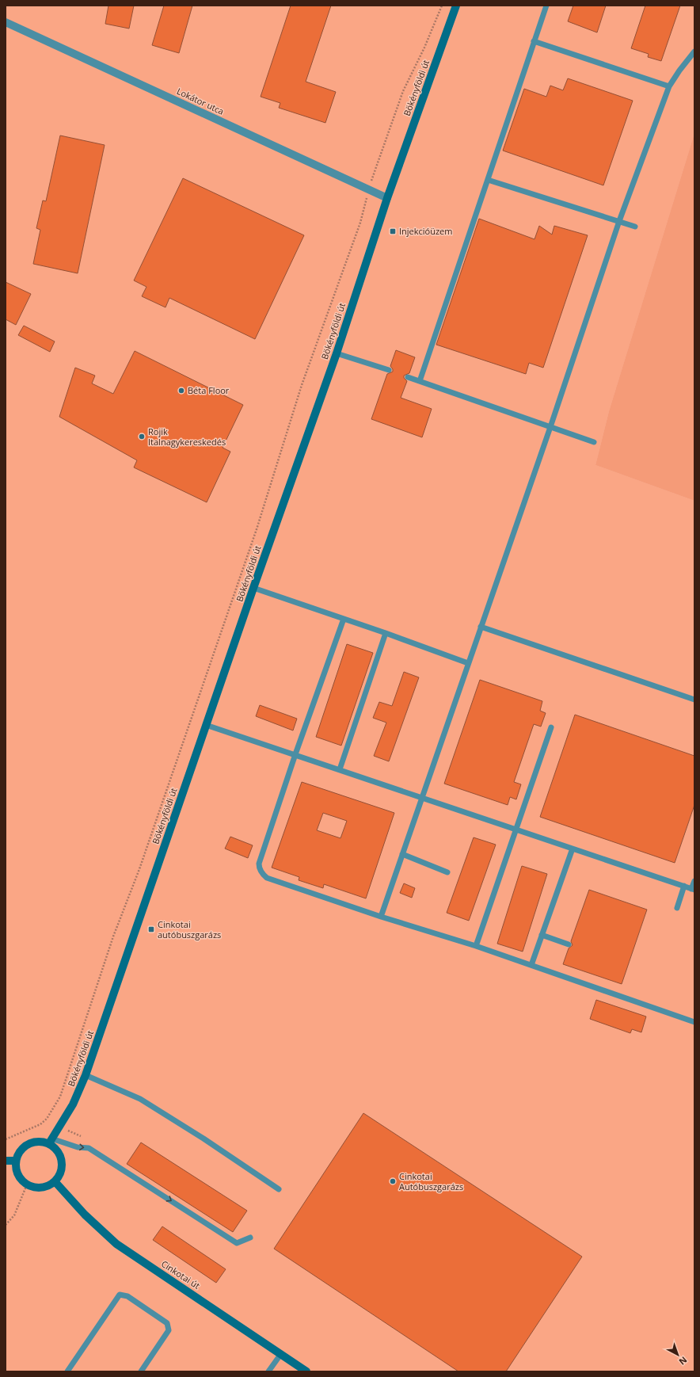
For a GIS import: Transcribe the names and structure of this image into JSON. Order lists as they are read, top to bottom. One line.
{"streets":{"street":["Bökényföldi út","Lokátor utca","Cinkotai út"]},"crossings":[["Bökényföldi út","Lokátor utca"],["Bökényföldi út","Cinkotai út"]],"places":{"transit":["Injekcióüzem","Cinkotai autóbuszgarázs"],"other":["Béta Floor","Rojik Italnagykereskedés","Cinkotai Autóbuszgarázs"]},"north":"bottom right"}
